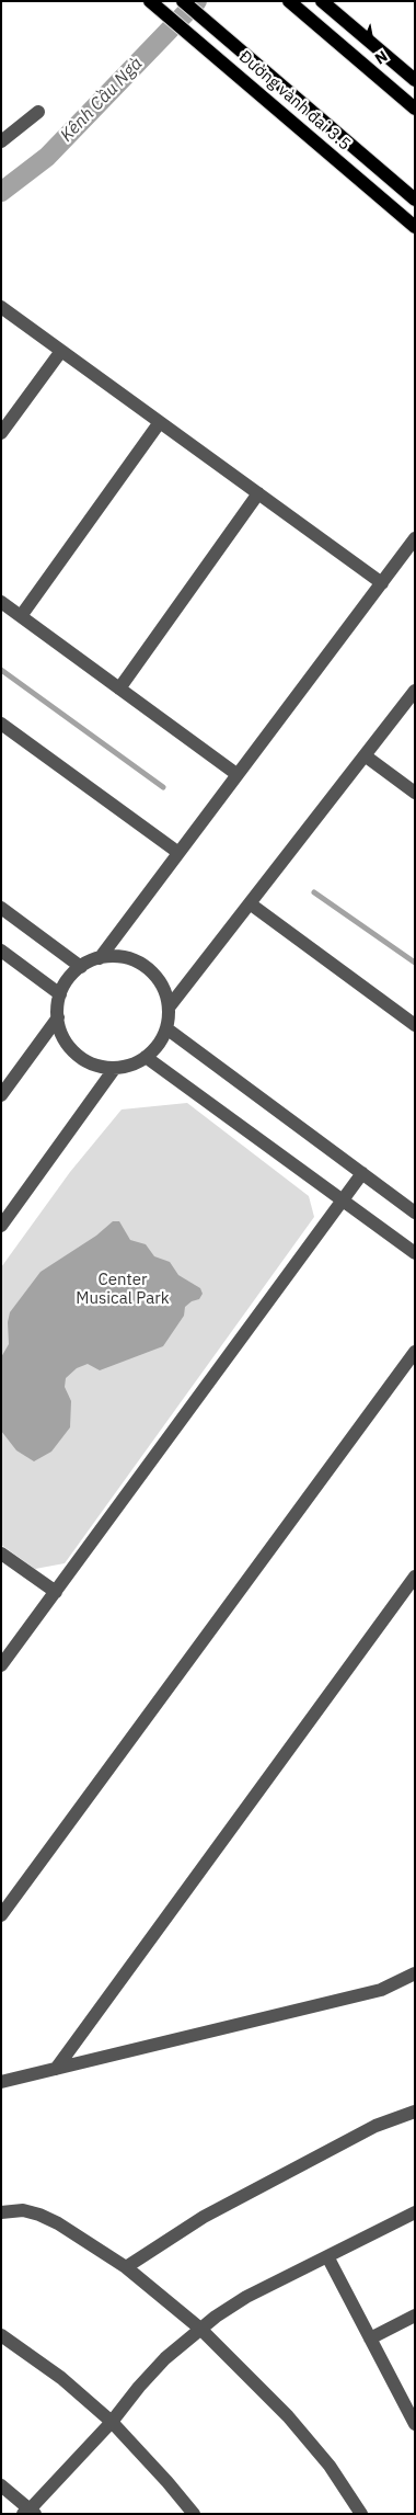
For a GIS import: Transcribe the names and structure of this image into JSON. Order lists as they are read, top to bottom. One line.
{"streets":{"main road":["Đường vành đai 3.5"]},"water":["Kênh Cầu Ngà"],"parks":["Center Musical Park"],"north":"bottom right"}
